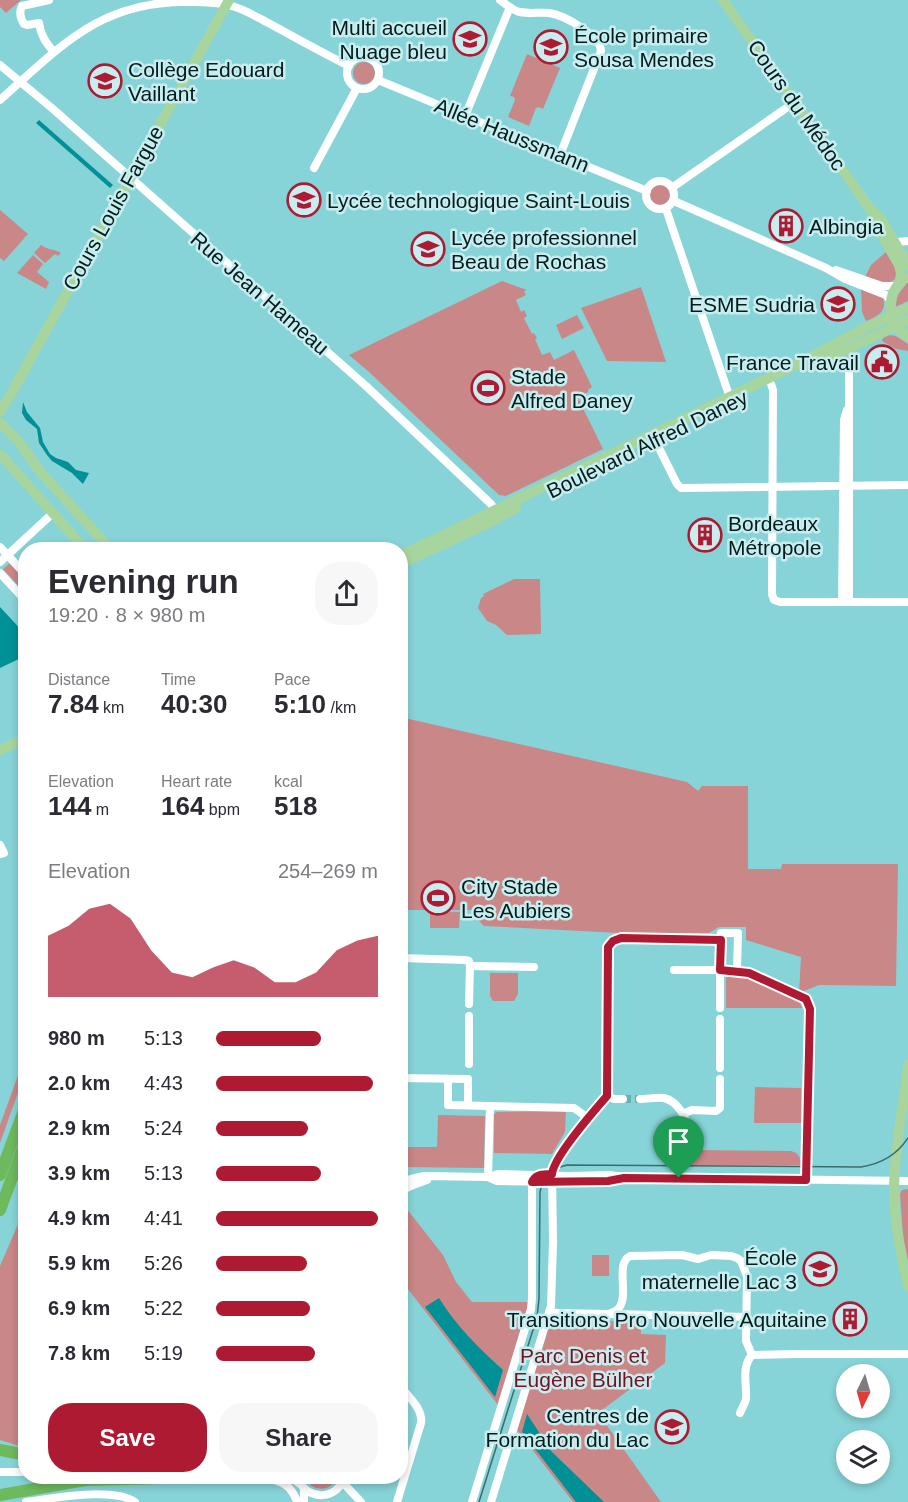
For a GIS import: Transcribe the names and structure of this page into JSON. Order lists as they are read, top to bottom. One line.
{"streets":{"main road":["Cours du Médoc","Cours Louis Fargue","Boulevard Alfred Daney"],"street":["Allée Haussmann","Rue Jean Hameau"]},"crossings":[["Cours Louis Fargue","Rue Jean Hameau"],["Rue Jean Hameau","Boulevard Alfred Daney"]],"parks":["Parc Denis et Eugène Bülher"],"places":{"school or university":["Multi accueil Nuage bleu","École primaire Sousa Mendes","Collège Edouard Vaillant","Lycée technologique Saint-Louis","Lycée professionnel Beau de Rochas","ESME Sudria","École maternelle Lac 3","Centres de Formation du Lac"],"building":["Albingia","Bordeaux Métropole","Transitions Pro Nouvelle Aquitaine"],"public building":["France Travail"],"sports":["Stade Alfred Daney","City Stade Les Aubiers"]},"north":"bottom","page":{"heading":["Evening run","19:20 · 8 × 980 m"],"stats":[["Distance","7.84 km"],["Time","40:30"],["Pace","5:10 /km"],["Elevation","144 m"],["Heart rate","164 bpm"],["kcal","518"]],"chart":["Elevation","254–269 m"],"list":[{"name":"980 m","note":"5:13"},{"name":"2.0 km","note":"4:43"},{"name":"2.9 km","note":"5:24"},{"name":"3.9 km","note":"5:13"},{"name":"4.9 km","note":"4:41"},{"name":"5.9 km","note":"5:26"},{"name":"6.9 km","note":"5:22"},{"name":"7.8 km","note":"5:19"}],"buttons":["Save","Share"]}}
